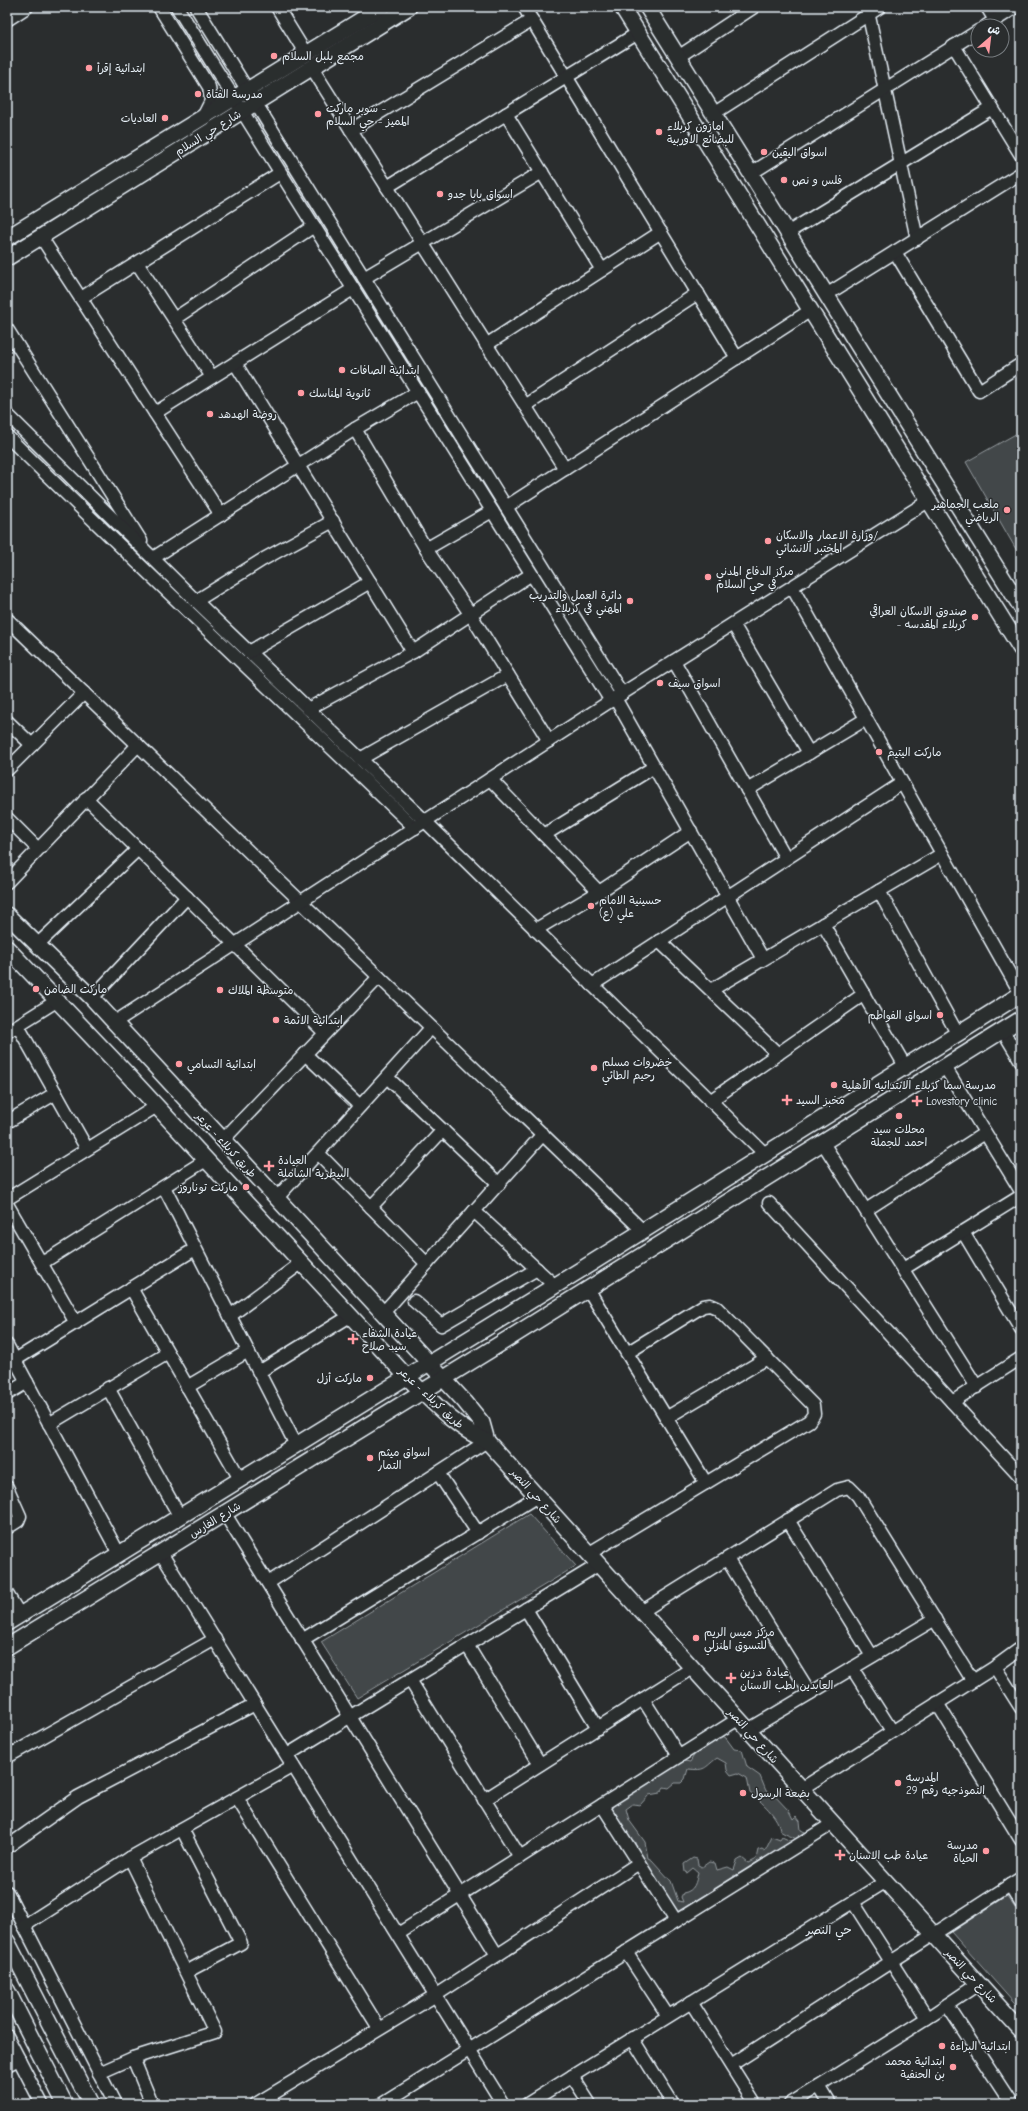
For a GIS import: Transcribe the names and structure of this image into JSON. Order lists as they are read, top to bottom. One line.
{"streets":{"main road":["شارع حي السلام","طريق كربلاء - عرعر","شارع حي النصر","شارع الفارس"]},"crossings":[["طريق كربلاء - عرعر","شارع حي النصر"],["طريق كربلاء - عرعر","شارع الفارس"]],"districts":["حي النصر"],"places":{"other":["مجمع بلبل السلام","ابتدائية إقرأ","مدرسة الفتاة","سوبر ماركت - المميز - حي السلام","العاديات","امازون كربلاء للبضائع الاوربية","اسواق اليقين","فلس و نص","اسواق بابا جدو","ابتدائية الصافات","ثانوية المناسك","روضة الهدهد","ملعب الجماهير الرياضي","وزارة الاعمار والاسكان/ المختبر الانشائي","مركز الدفاع المدني في حي السلام","دائرة العمل والتدريب المهني في كربلاء","صندوق الاسكان العراقي - كربلاء المقدسه","اسواق سيف","ماركت اليتيم","حسينية الامام علي (ع)","ماركت الضامن","متوسطة الملاك","اسواق الفواطم","ابتدائية الائمة","ابتدائية التسامي","خضروات مسلم رحيم الطائي","مدرسة سما كربلاء الابتدائيه الأهلية","محلات سيد احمد للجملة","ماركت توناروز","ماركت أزل","اسواق ميثم التمار","مركز ميس الريم للتسوق المنزلي","المدرسه النموذجيه رقم 29","بضعة الرسول","مدرسة الحياة","ابتدائية البراءة","ابتدائية محمد بن الحنفية"],"health":["مخبز السيد","Lovestory clinic","العيادة البيطرية الشاملة","عيادة الشفاء سيد صلاح","عيادة د.زين العابدين لطب الاسنان","عيادة طب الاسنان"]},"north":"top right"}
